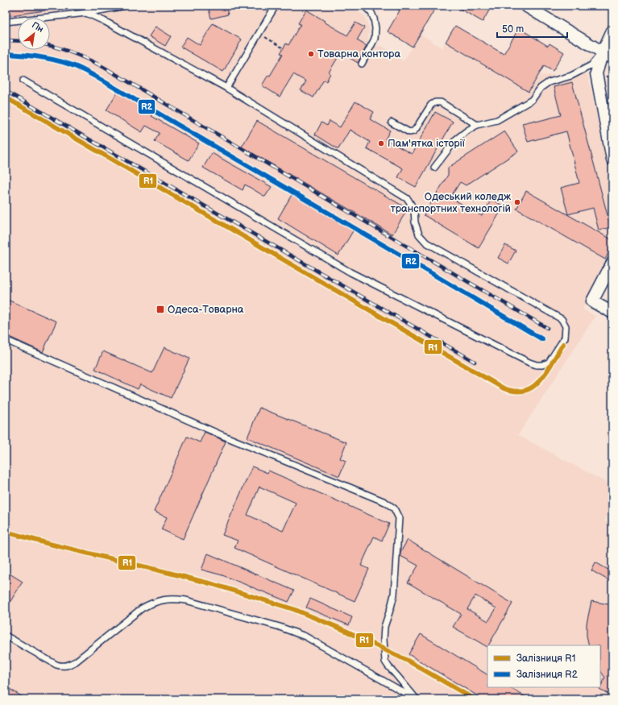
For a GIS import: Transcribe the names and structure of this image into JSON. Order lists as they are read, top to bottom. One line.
{"places":{"other":["Товарна контора","Пам'ятка історії","Одеський коледж транспортних технологій"],"transit":["Одеса-Товарна"]},"lines":["rail line R2","rail line R1"],"legend":["Залізниця R1","Залізниця R2"],"scale_bar":"50 m","north":"top right"}
